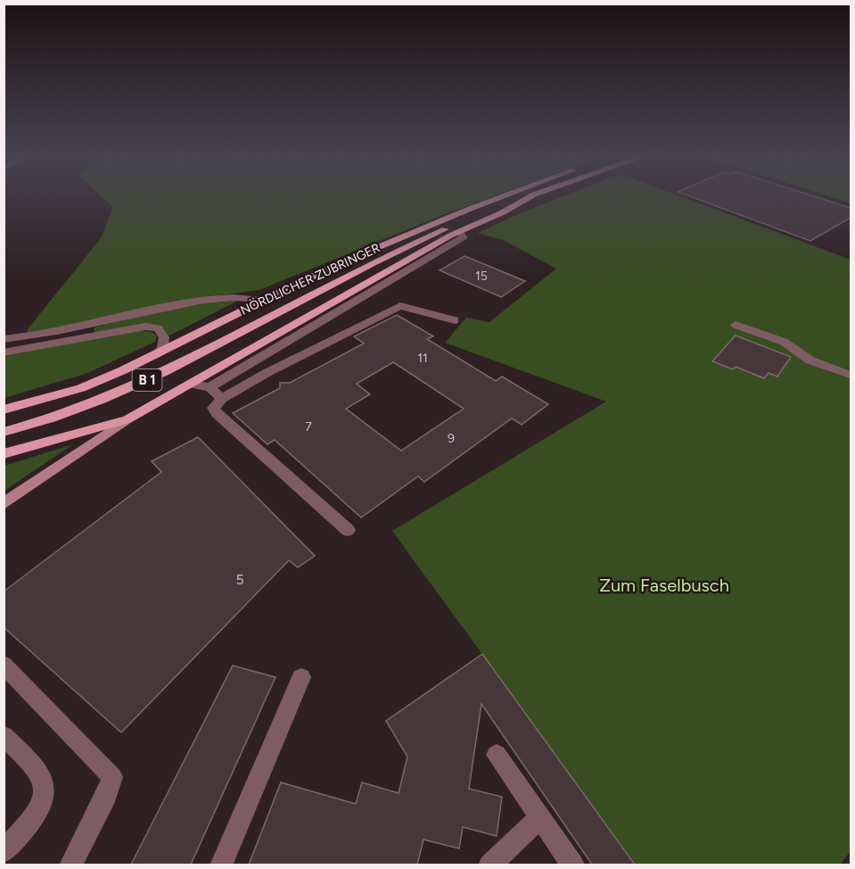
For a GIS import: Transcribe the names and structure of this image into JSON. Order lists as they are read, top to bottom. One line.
{"streets":{"main road":["NÖRDLICHER ZUBRINGER","B 1"]},"parks":["Zum Faselbusch"],"house_numbers":["15","11","7","9","5"]}
